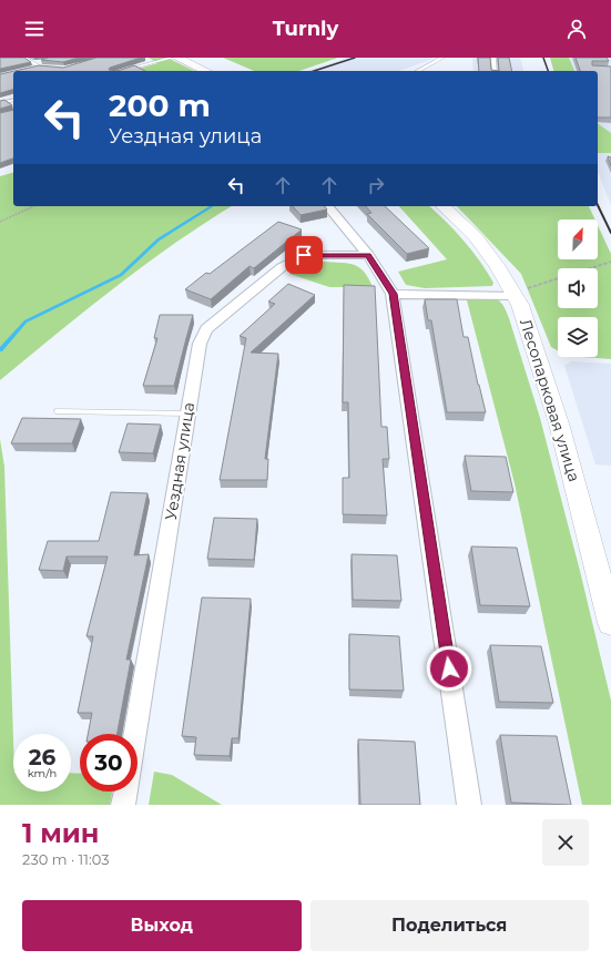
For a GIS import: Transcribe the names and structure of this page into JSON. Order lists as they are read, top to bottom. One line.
{"streets":{"street":["Лесопарковая улица","Уездная улица"]},"north":"top right","page":{"header":"Turnly","turn":["200 m","Уездная улица"],"speed":"26 km/h","limit":"30","heading":["1 мин","230 m · 11:03"],"buttons":["Выход","Поделиться"]}}
